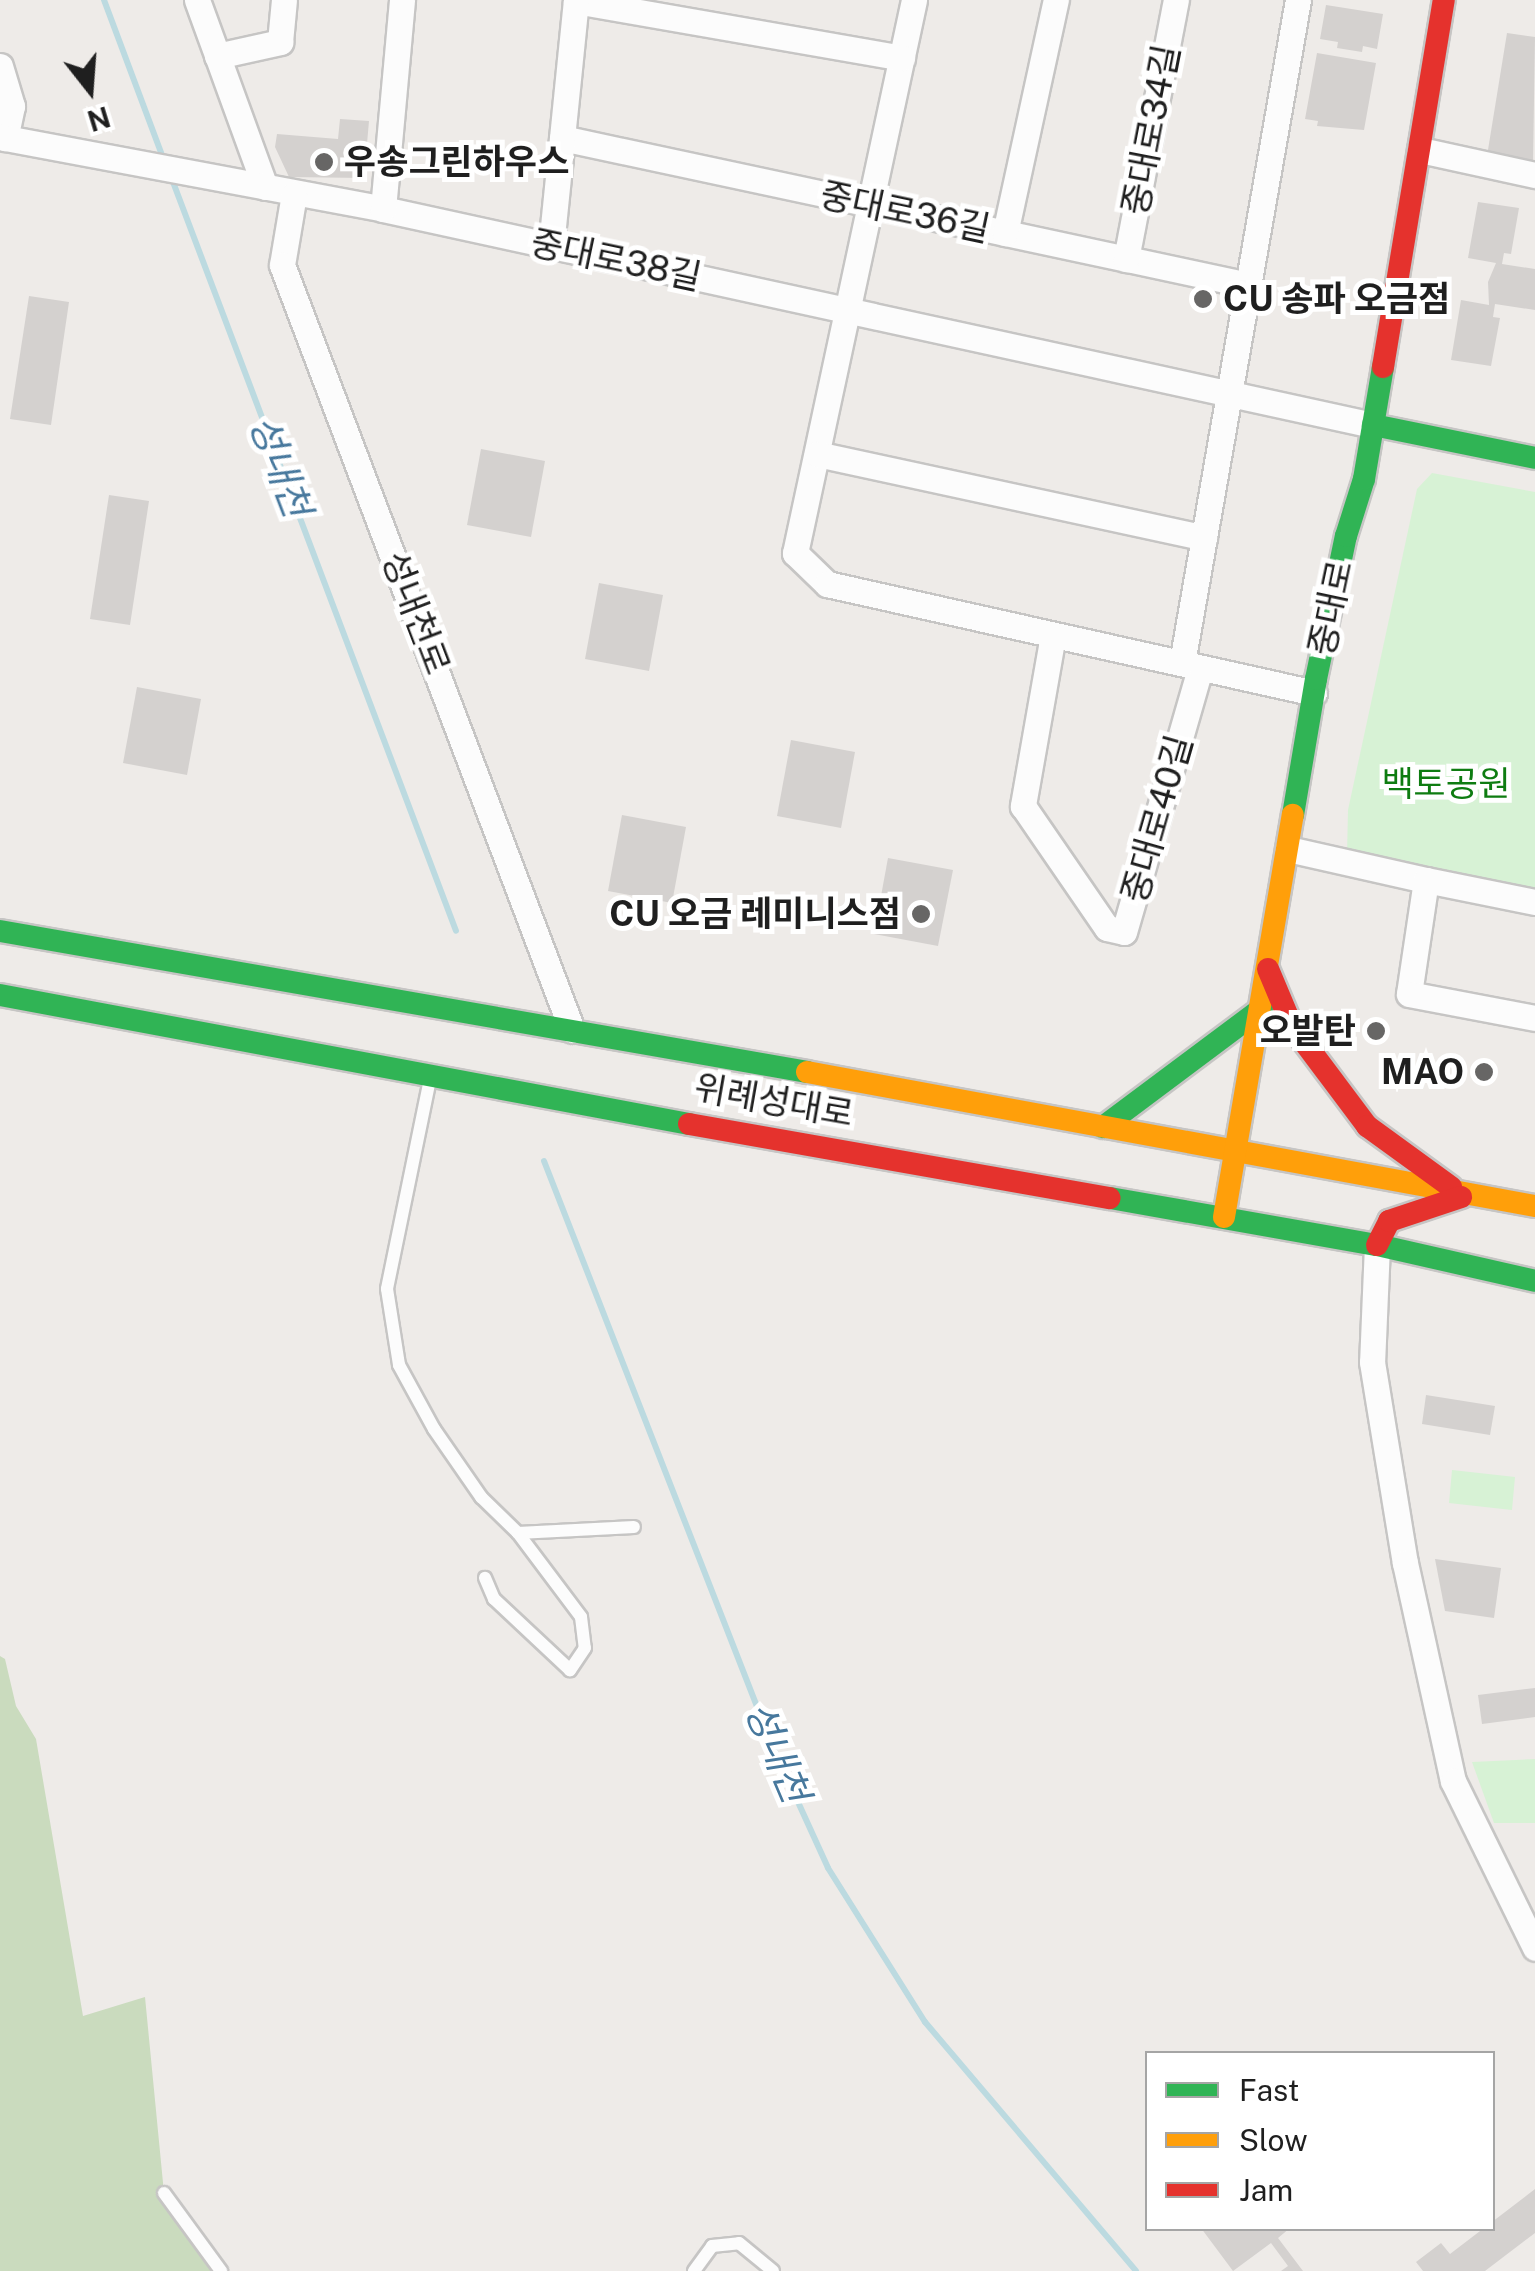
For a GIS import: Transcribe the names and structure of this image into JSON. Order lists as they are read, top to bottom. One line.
{"streets":{"main road":["중대로","위례성대로"],"street":["중대로34길","중대로36길","중대로38길","성내천로","중대로40길"]},"crossings":[["중대로34길","중대로36길"],["중대로38길","중대로"],["중대로38길","성내천로"],["중대로","위례성대로"],["성내천로","위례성대로"]],"water":["성내천"],"parks":["백토공원"],"places":["우송그린하우스","CU 송파 오금점","CU 오금 레미니스점","오발탄","MAO"],"legend":["Fast","Slow","Jam"],"north":"bottom"}
